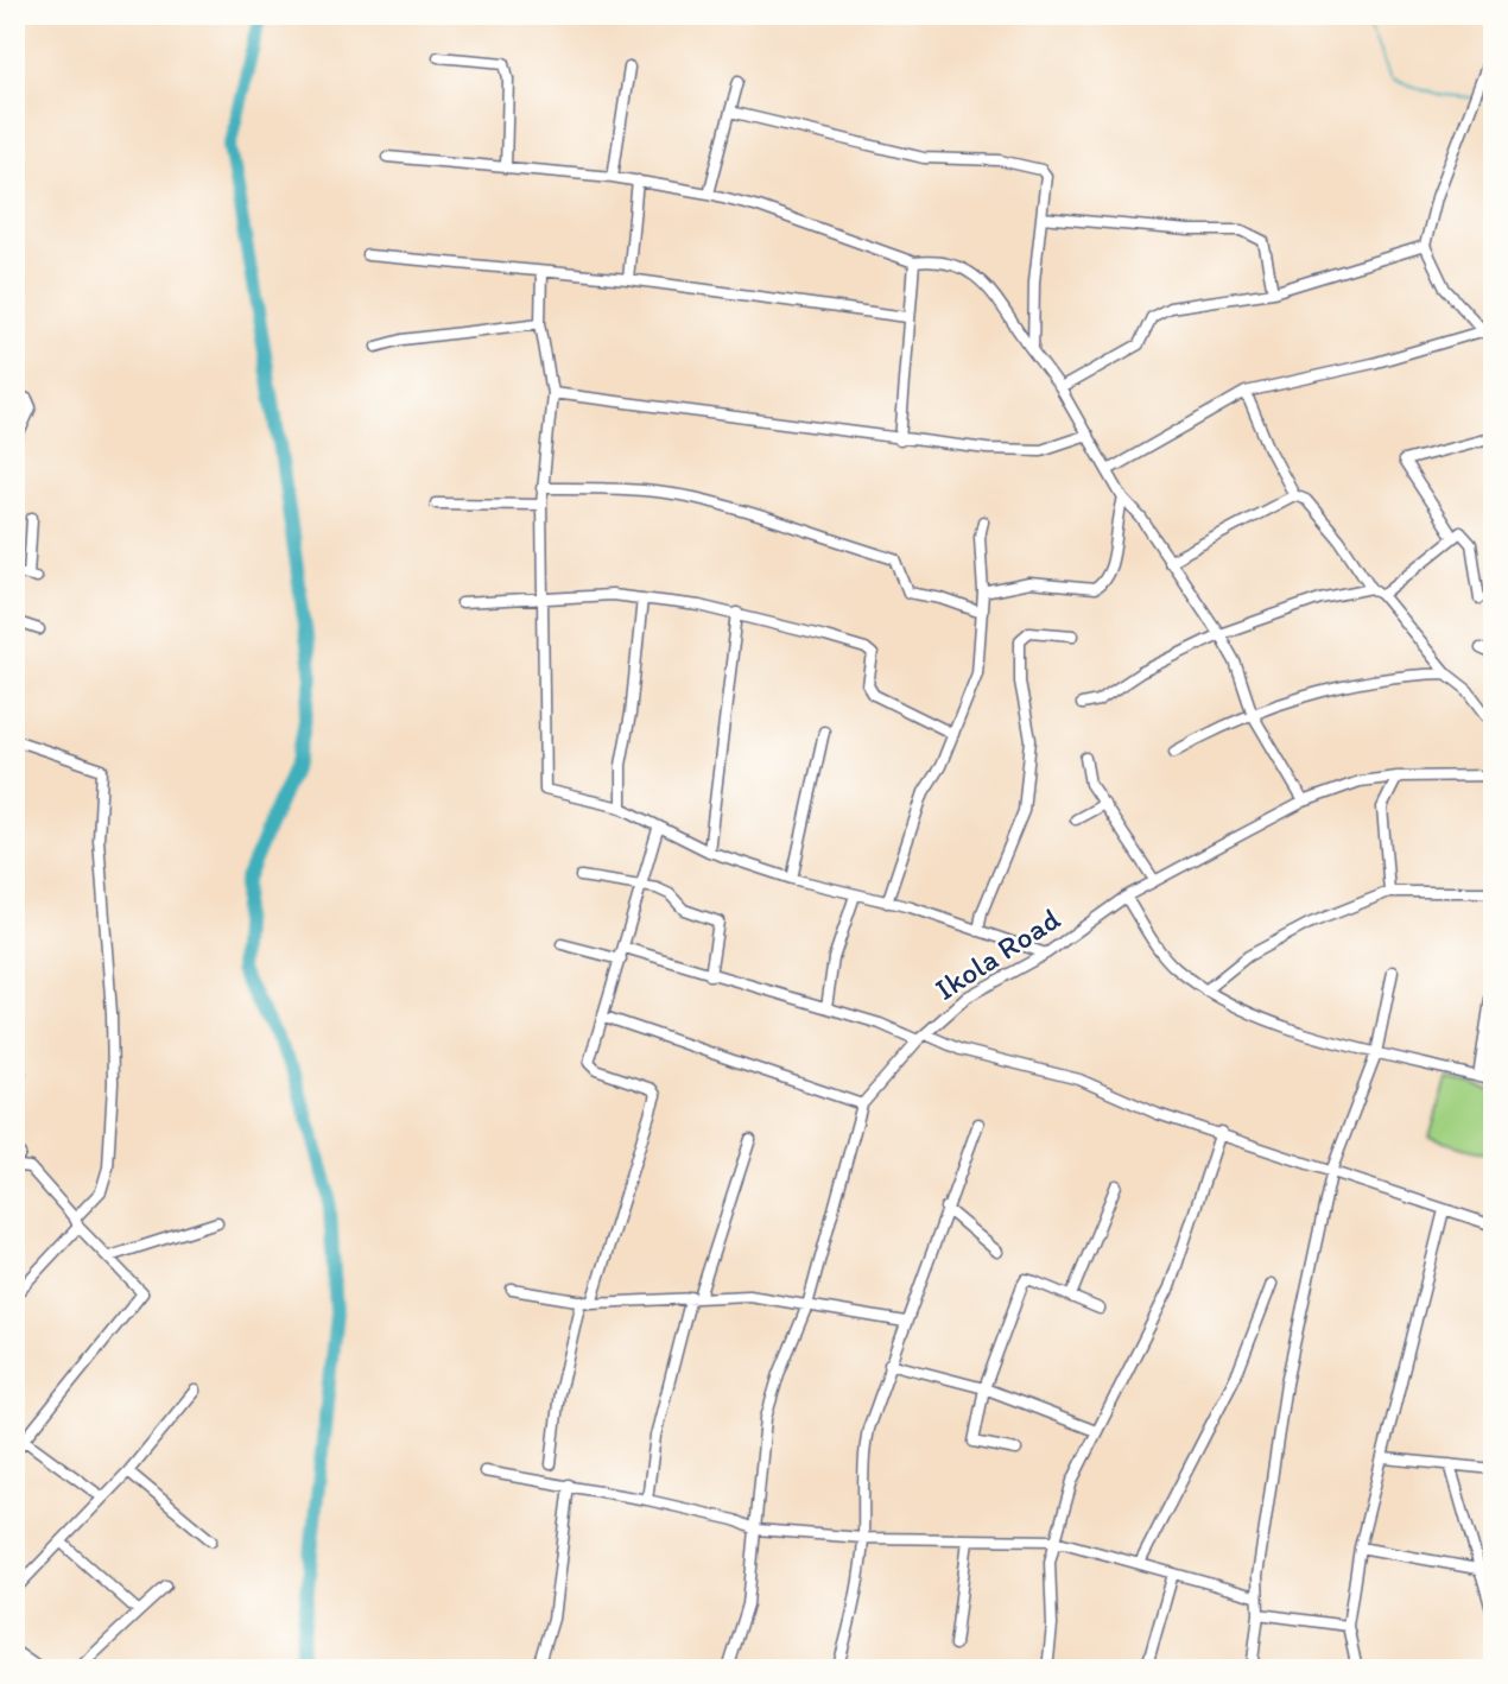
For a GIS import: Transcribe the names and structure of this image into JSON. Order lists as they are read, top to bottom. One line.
{"streets":{"street":["Ikola Road"]}}
